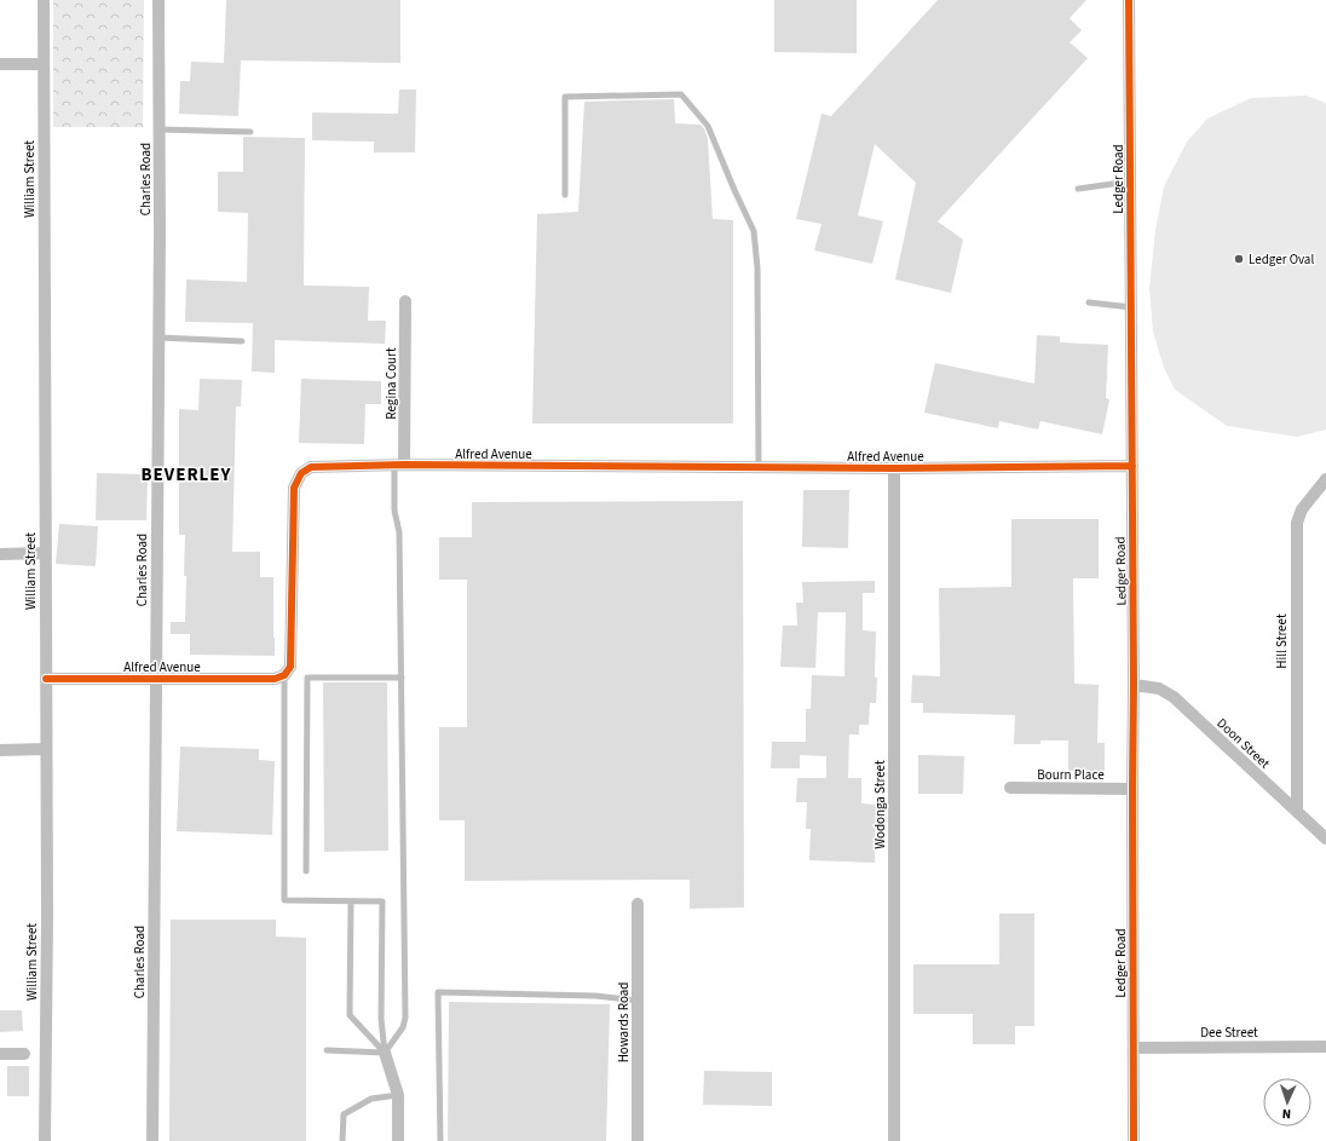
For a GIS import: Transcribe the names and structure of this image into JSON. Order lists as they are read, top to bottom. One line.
{"streets":{"street":["William Street","Charles Road","Ledger Road","Regina Court","Alfred Avenue","Hill Street","Doon Street","Bourn Place","Wodonga Street","Howards Road","Dee Street"]},"crossings":[["William Street","Alfred Avenue"],["Charles Road","Alfred Avenue"],["Ledger Road","Alfred Avenue"],["Ledger Road","Doon Street"],["Ledger Road","Bourn Place"],["Ledger Road","Dee Street"],["Regina Court","Alfred Avenue"],["Alfred Avenue","Wodonga Street"],["Hill Street","Doon Street"]],"districts":["BEVERLEY"],"places":["Ledger Oval"],"north":"bottom"}
